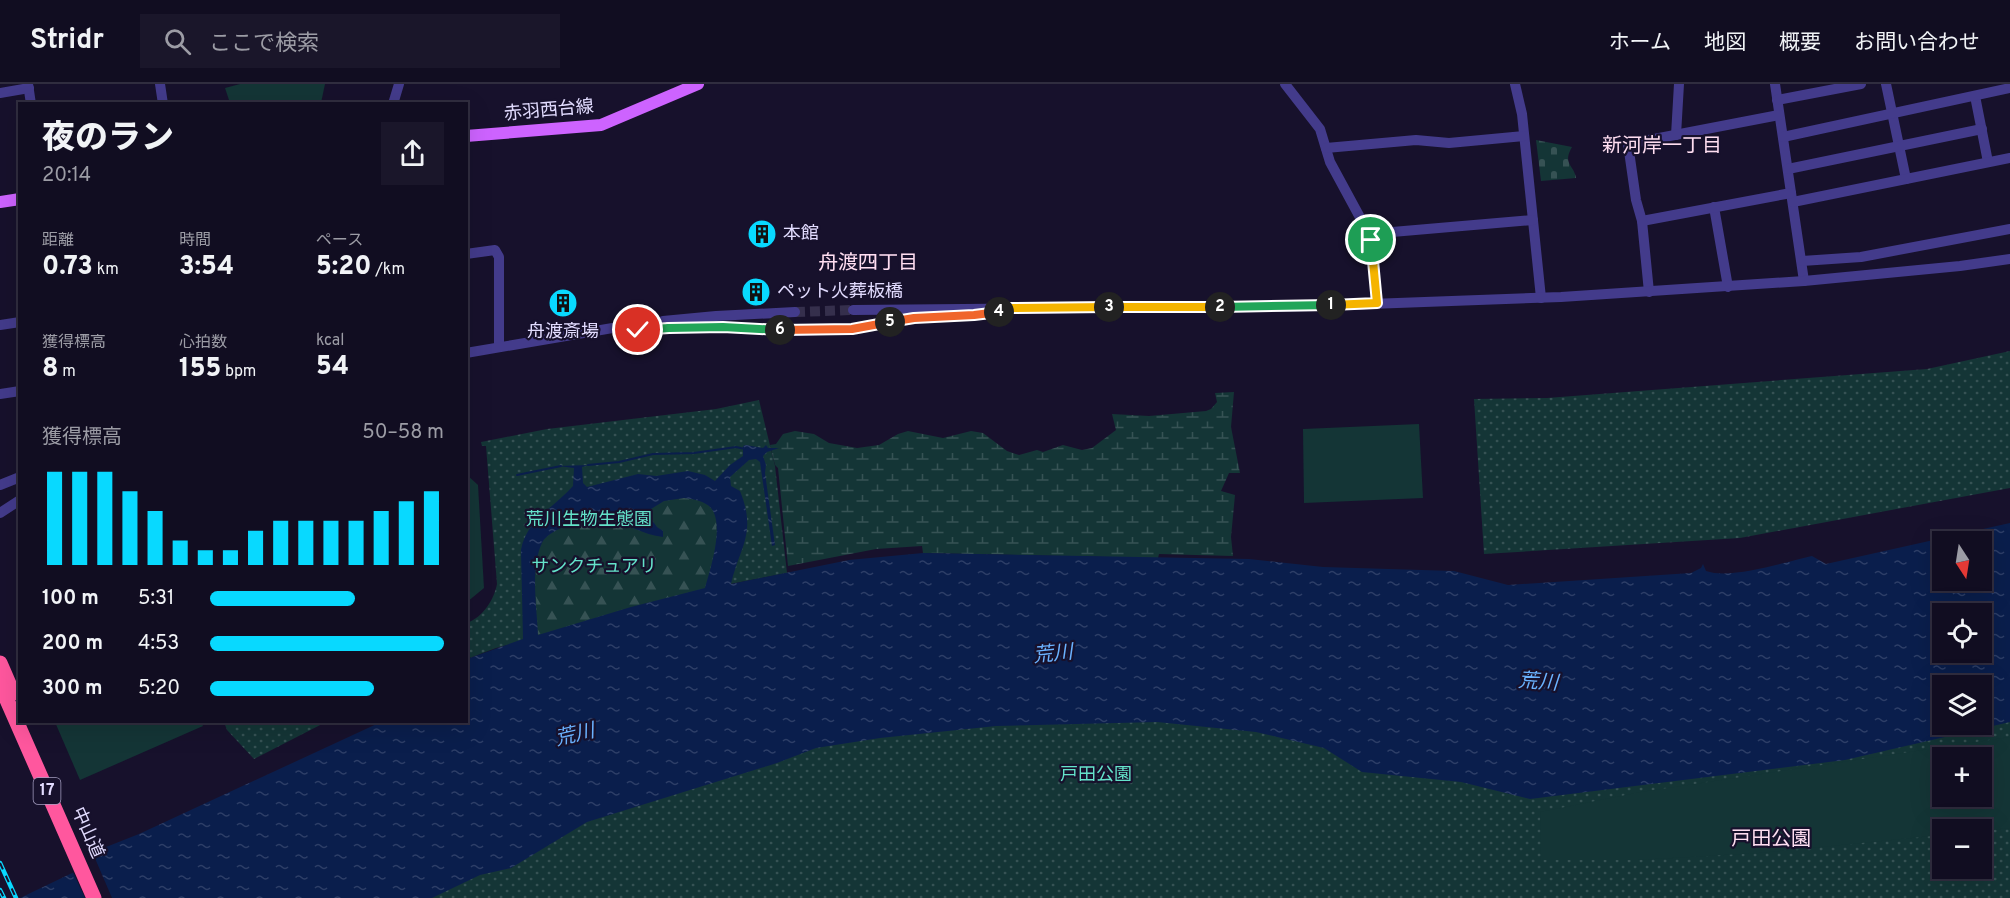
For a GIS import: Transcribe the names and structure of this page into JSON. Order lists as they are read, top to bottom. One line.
{"streets":{"highway":["17","中山道"],"main road":["赤羽西台線"]},"districts":["新河岸一丁目","舟渡四丁目","戸田公園"],"water":["荒川"],"parks":["荒川生物生態園","サンクチュアリ","戸田公園"],"places":{"building":["本館","ペット火葬板橋","舟渡斎場"]},"north":"bottom","page":{"header":"Stridr","search":"ここで検索","nav":["ホーム","地図","概要","お問い合わせ"],"heading":["夜のラン","20:14"],"stats":[["距離","0.73 km"],["時間","3:54"],["ペース","5:20 /km"],["獲得標高","8 m"],["心拍数","155 bpm"],["kcal","54"]],"pins":["1","2","3","4","5","6"],"chart":["獲得標高","50–58 m"],"map_buttons":["+","−"],"list":[{"name":"100 m","note":"5:31"},{"name":"200 m","note":"4:53"},{"name":"300 m","note":"5:20"}]}}
